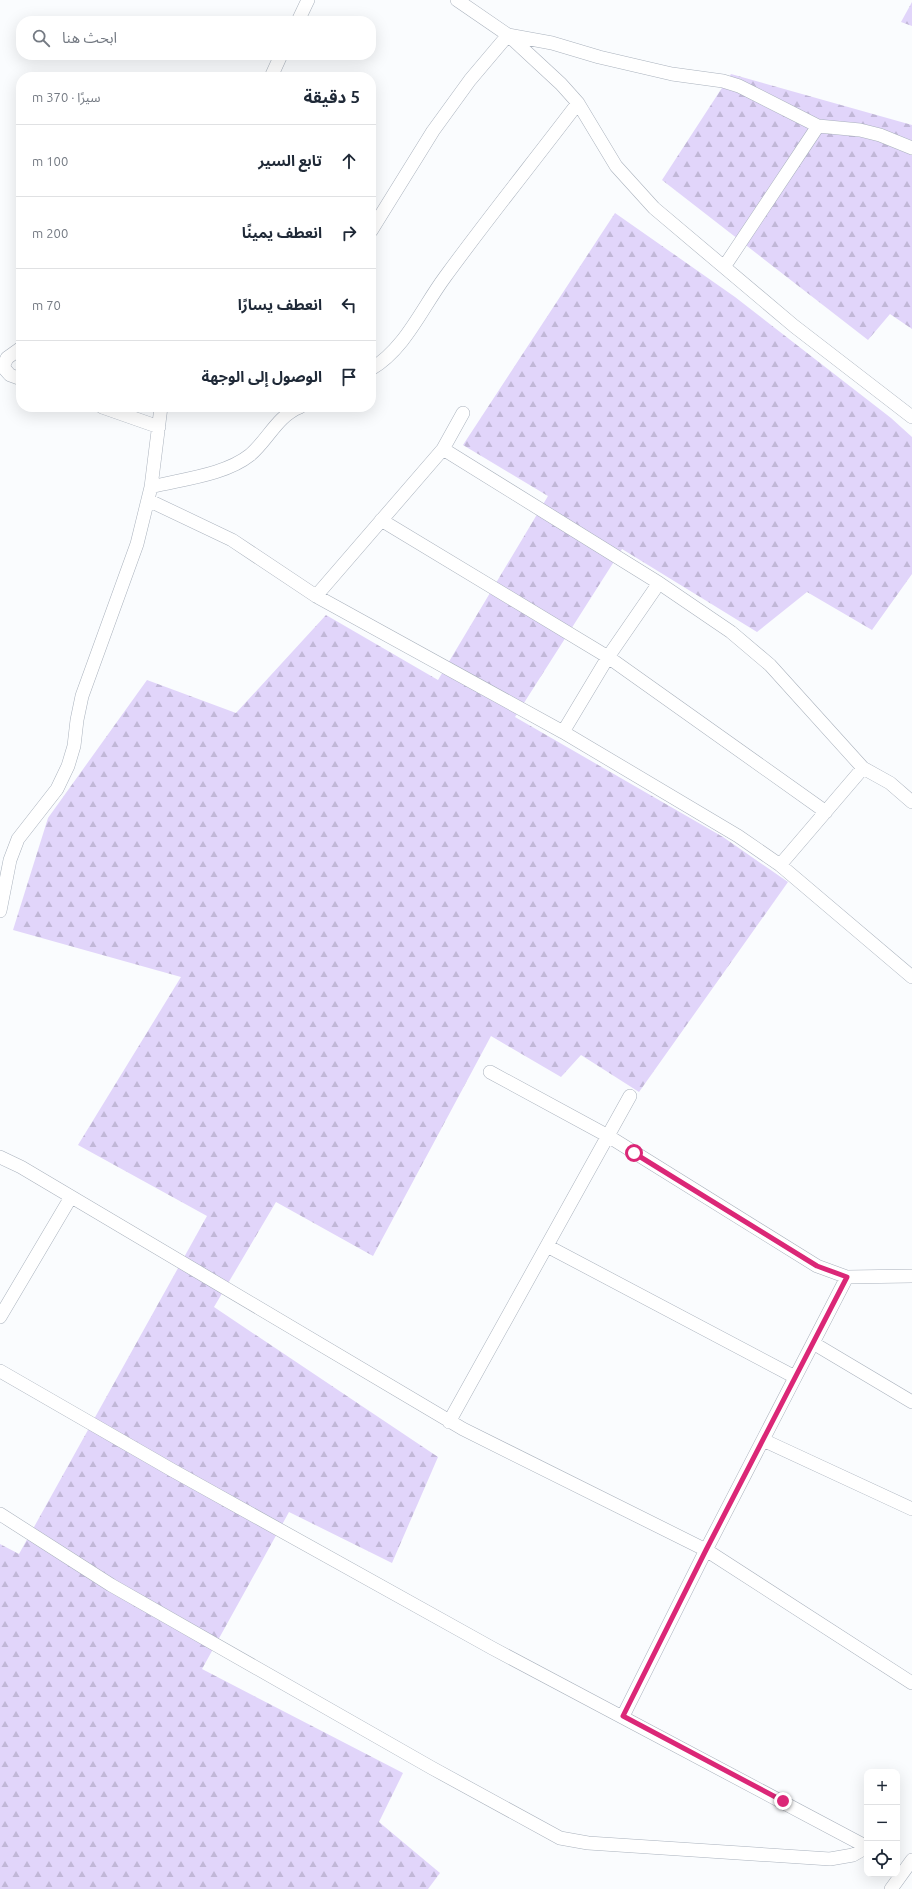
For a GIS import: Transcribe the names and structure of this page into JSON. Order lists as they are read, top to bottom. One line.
{"page":{"search":"ابحث هنا","heading":["5 دقيقة","سيرًا · 370 m"],"list":[["تابع السير","100 m"],["انعطف يمينًا","200 m"],["انعطف يسارًا","70 m"],"الوصول إلى الوجهة"],"map_buttons":["+","−"]}}
